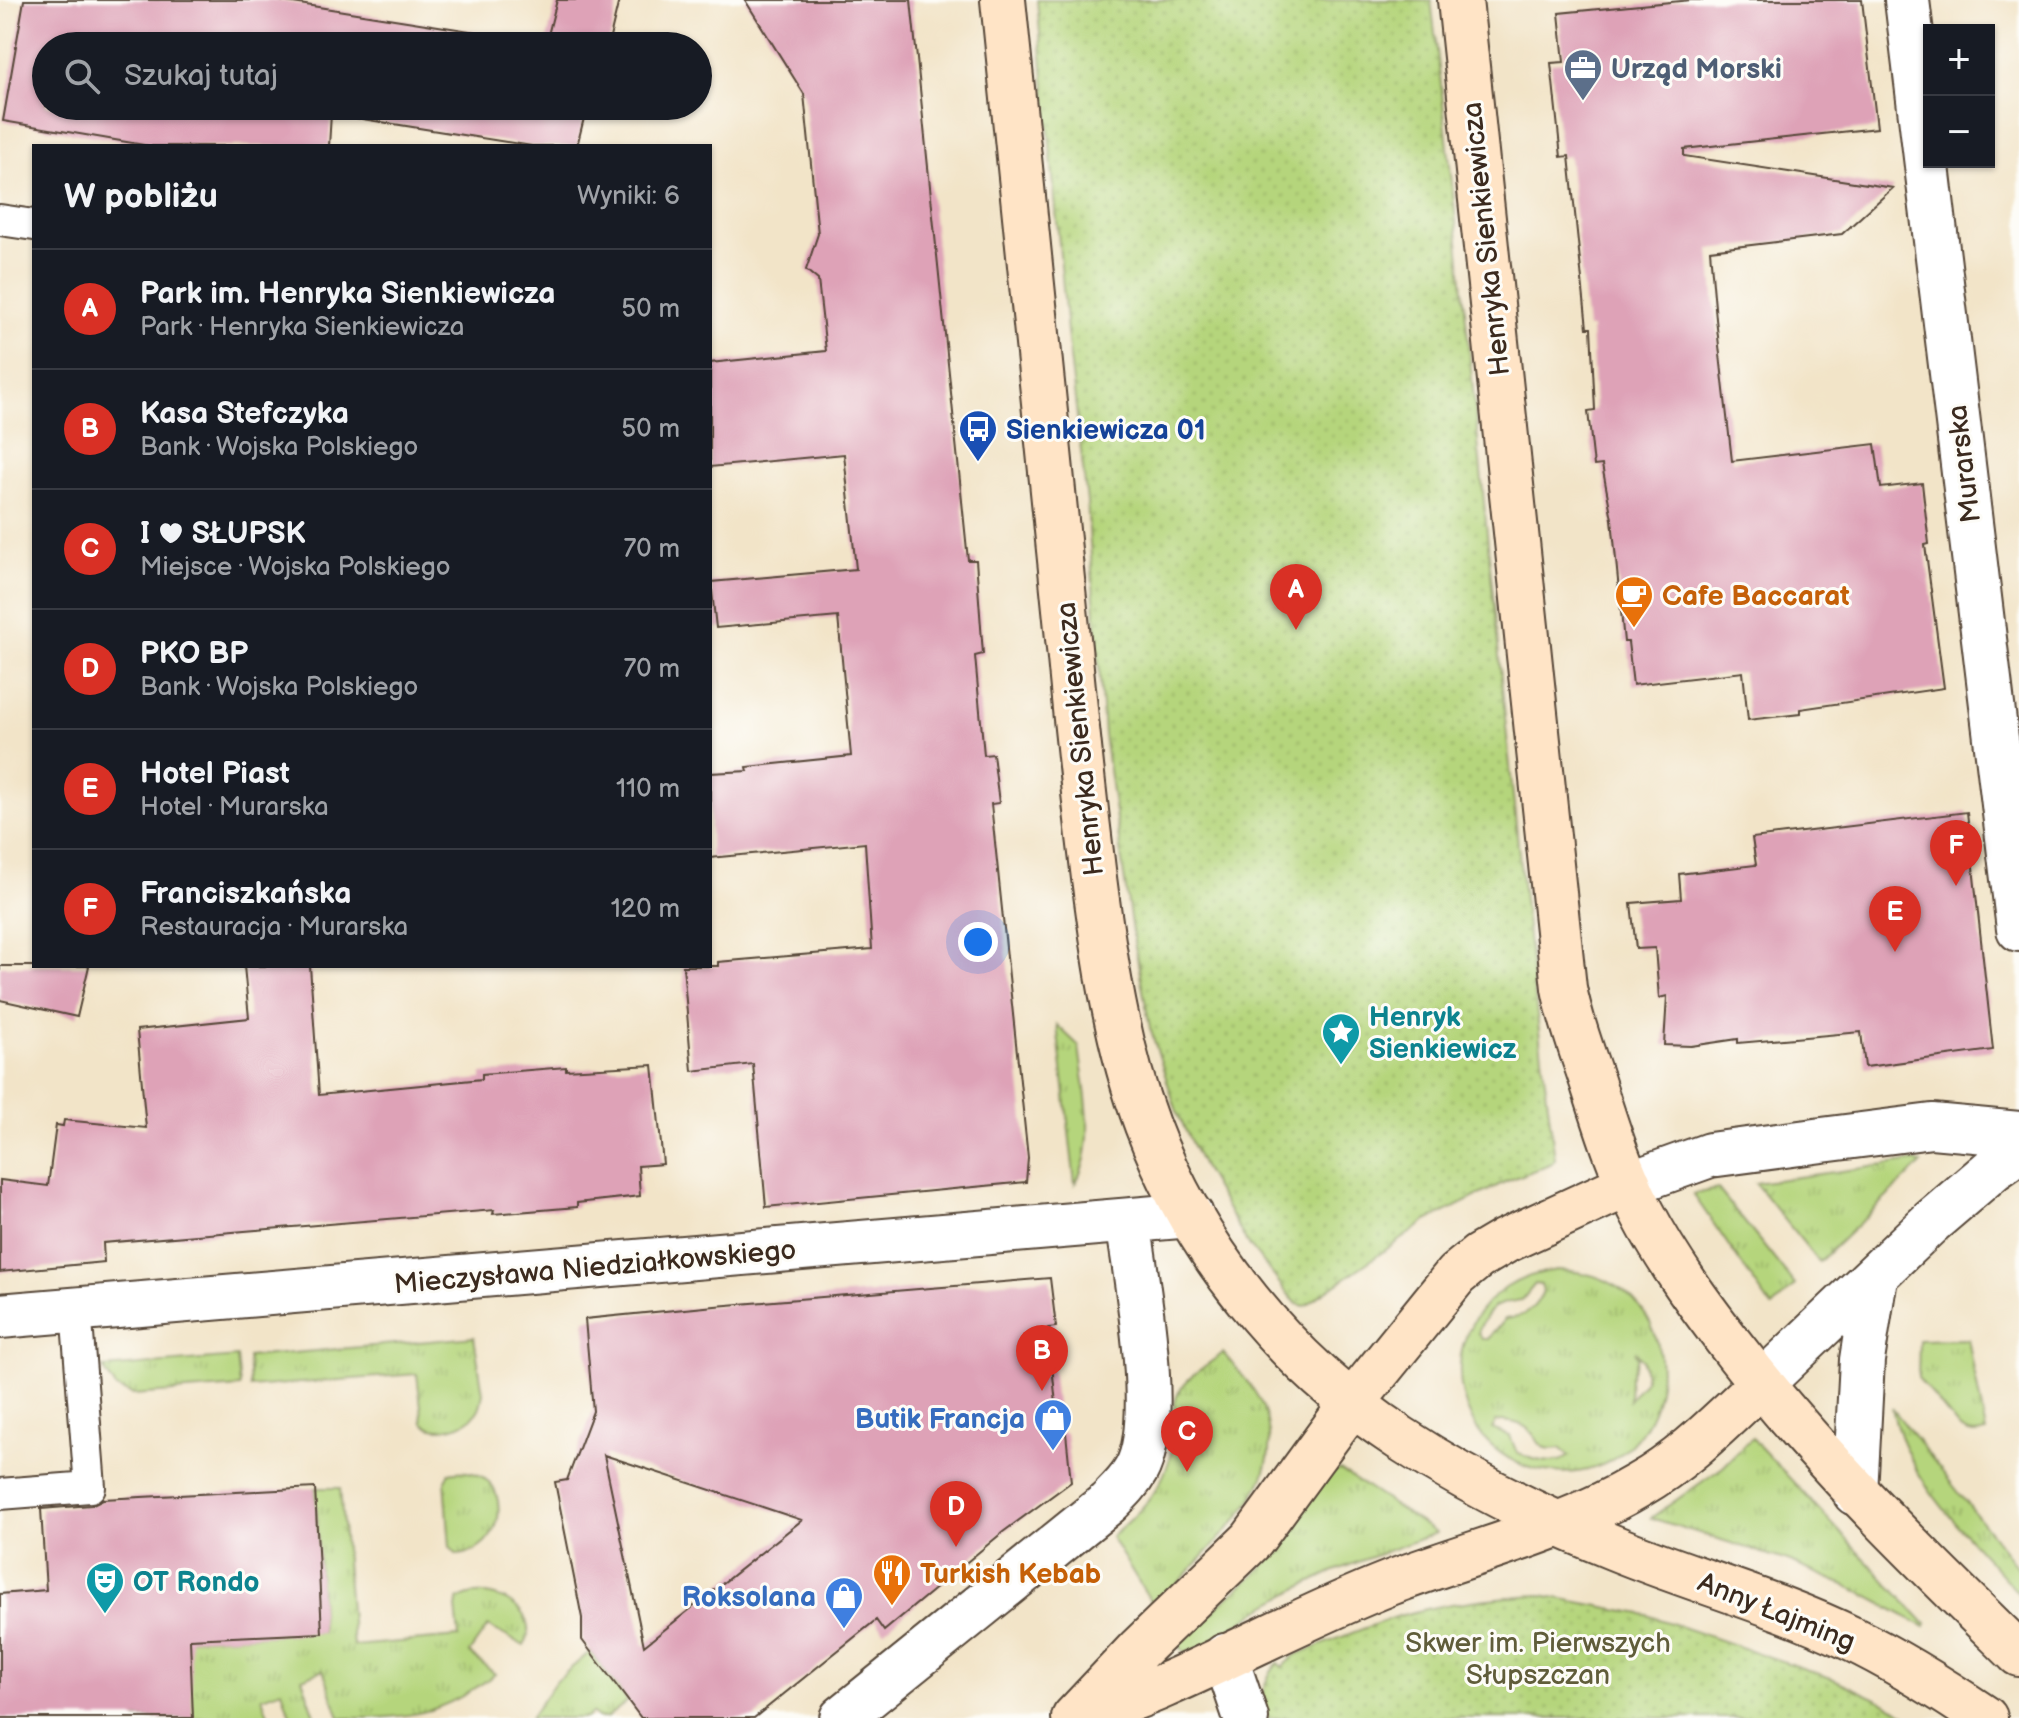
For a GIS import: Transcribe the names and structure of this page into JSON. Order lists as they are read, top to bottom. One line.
{"streets":{"main road":["Henryka Sienkiewicza","Anny Łajming"],"street":["Murarska","Mieczysława Niedziałkowskiego"]},"crossings":[["Henryka Sienkiewicza","Mieczysława Niedziałkowskiego"],["Henryka Sienkiewicza","Anny Łajming"]],"parks":["Skwer im. Pierwszych Słupszczan"],"places":{"office":["Urząd Morski"],"bus stop":["Sienkiewicza 01"],"cafe":["Cafe Baccarat"],"place":["Henryk Sienkiewicz"],"shop":["Butik Francja","Roksolana"],"restaurant":["Turkish Kebab"],"theatre":["OT Rondo"]},"page":{"map_buttons":["+","−"],"search":"Szukaj tutaj","heading":["W pobliżu","Wyniki: 6"],"list":[{"mark":"A","name":"Park im. Henryka Sienkiewicza","note":"Park · Henryka Sienkiewicza","value":"50 m"},{"mark":"B","name":"Kasa Stefczyka","note":"Bank · Wojska Polskiego","value":"50 m"},{"mark":"C","name":"I ♥ SŁUPSK","note":"Miejsce · Wojska Polskiego","value":"70 m"},{"mark":"D","name":"PKO BP","note":"Bank · Wojska Polskiego","value":"70 m"},{"mark":"E","name":"Hotel Piast","note":"Hotel · Murarska","value":"110 m"},{"mark":"F","name":"Franciszkańska","note":"Restauracja · Murarska","value":"120 m"}],"pins":["A","F","E","B","C","D"]}}
